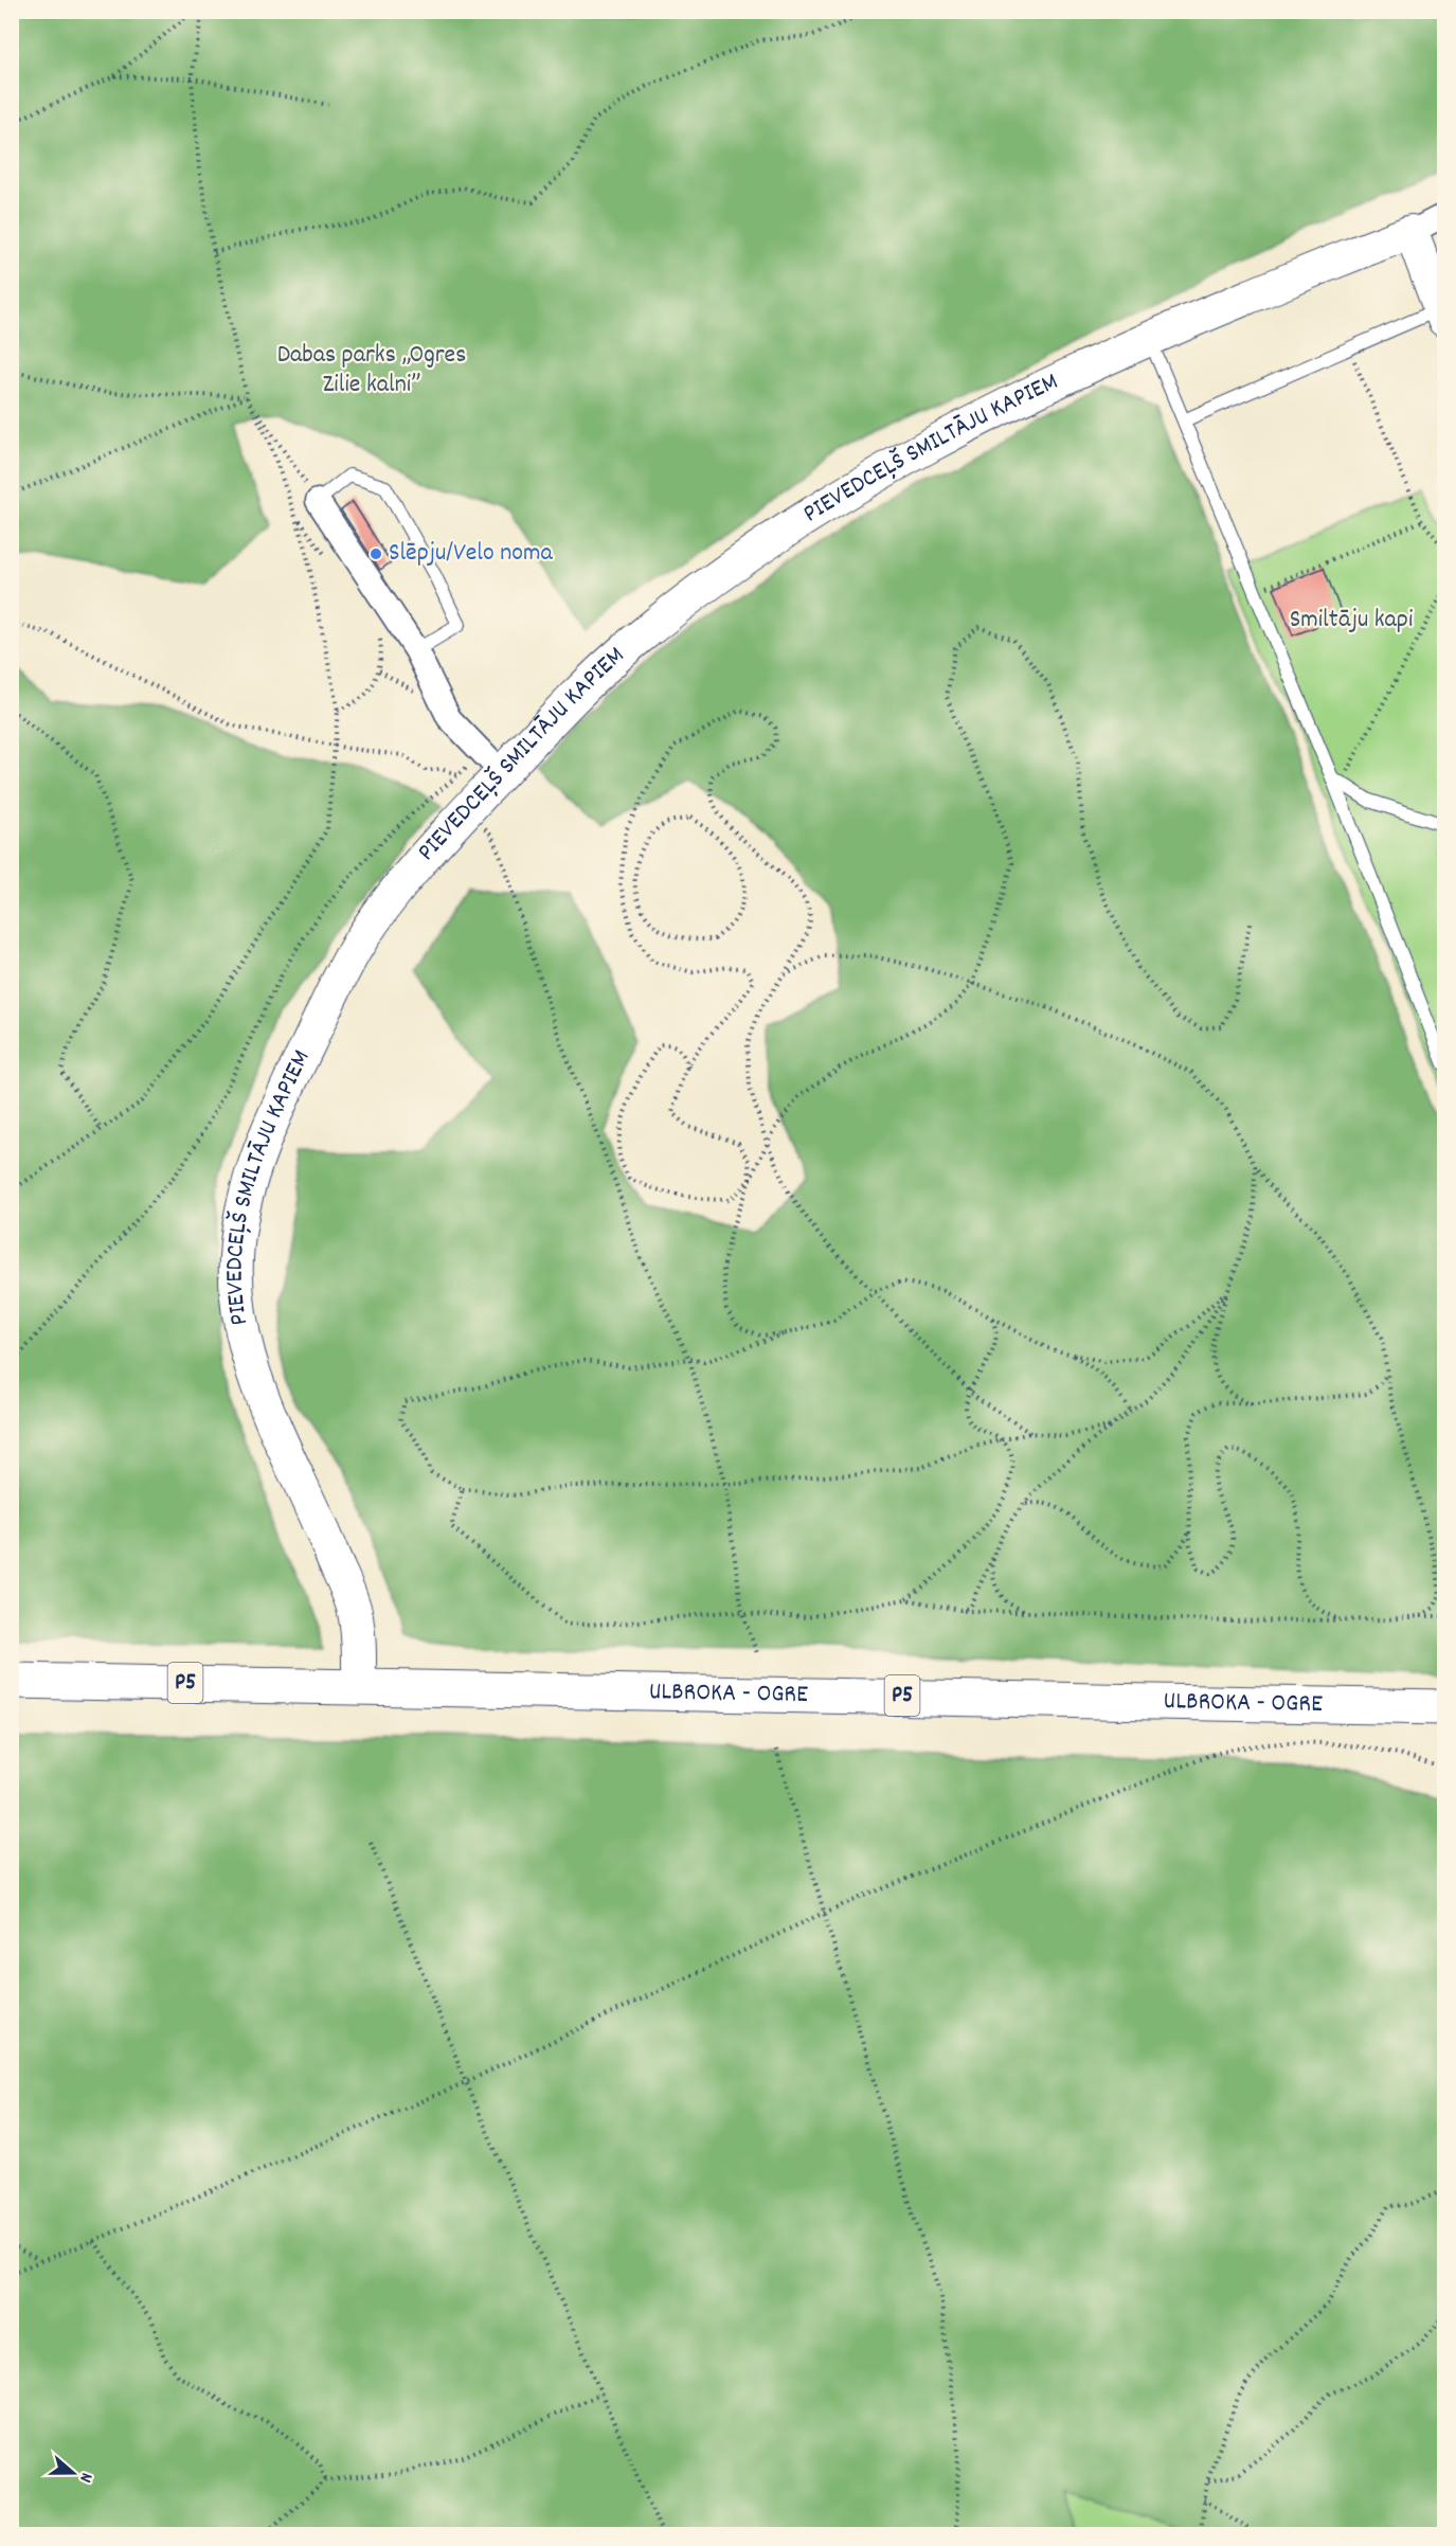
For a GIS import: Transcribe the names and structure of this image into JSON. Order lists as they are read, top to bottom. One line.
{"streets":{"main road":["P5","ULBROKA - OGRE"],"street":["PIEVEDCEĻŠ SMILTĀJU KAPIEM"]},"crossings":[["PIEVEDCEĻŠ SMILTĀJU KAPIEM","ULBROKA - OGRE"]],"parks":["Dabas parks „Ogres Zilie kalni”","Smiltāju kapi"],"places":["Slēpju/Velo noma"],"north":"right"}
